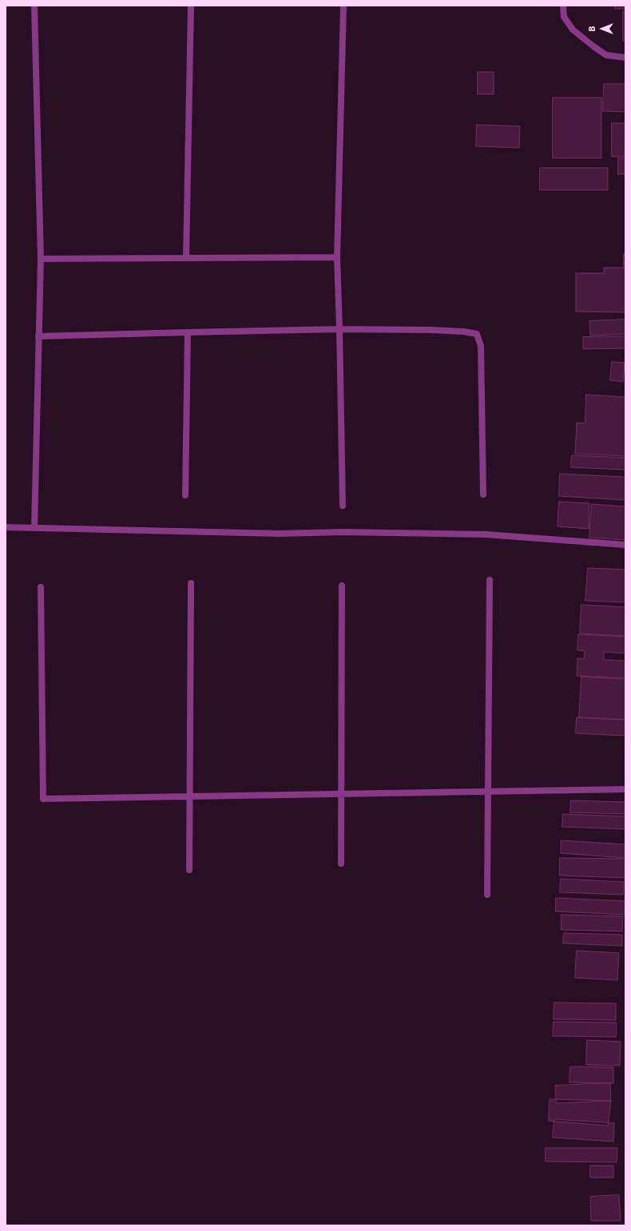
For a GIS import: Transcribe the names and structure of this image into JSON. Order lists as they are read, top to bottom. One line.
{"north":"left"}
